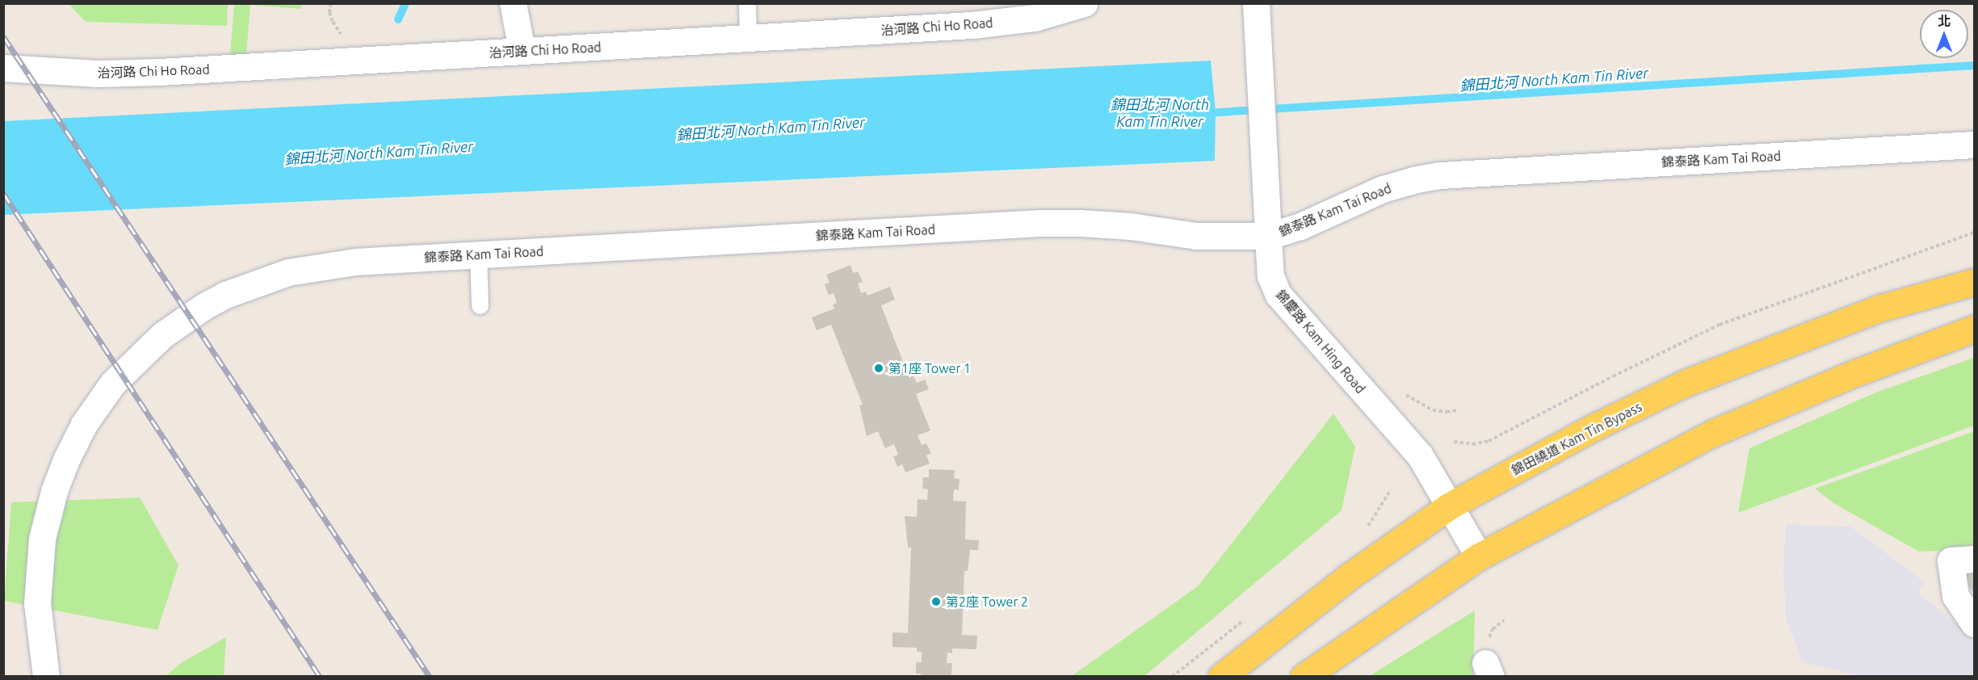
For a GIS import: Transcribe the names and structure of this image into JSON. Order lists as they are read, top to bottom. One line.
{"streets":{"main road":["錦田繞道 Kam Tin Bypass"],"street":["治河路 Chi Ho Road","錦泰路 Kam Tai Road","錦慶路 Kam Hing Road"]},"crossings":[["錦泰路 Kam Tai Road","錦慶路 Kam Hing Road"],["錦慶路 Kam Hing Road","錦田繞道 Kam Tin Bypass"]],"water":["錦田北河 North Kam Tin River"],"places":["第1座 Tower 1","第2座 Tower 2"],"north":"top"}
